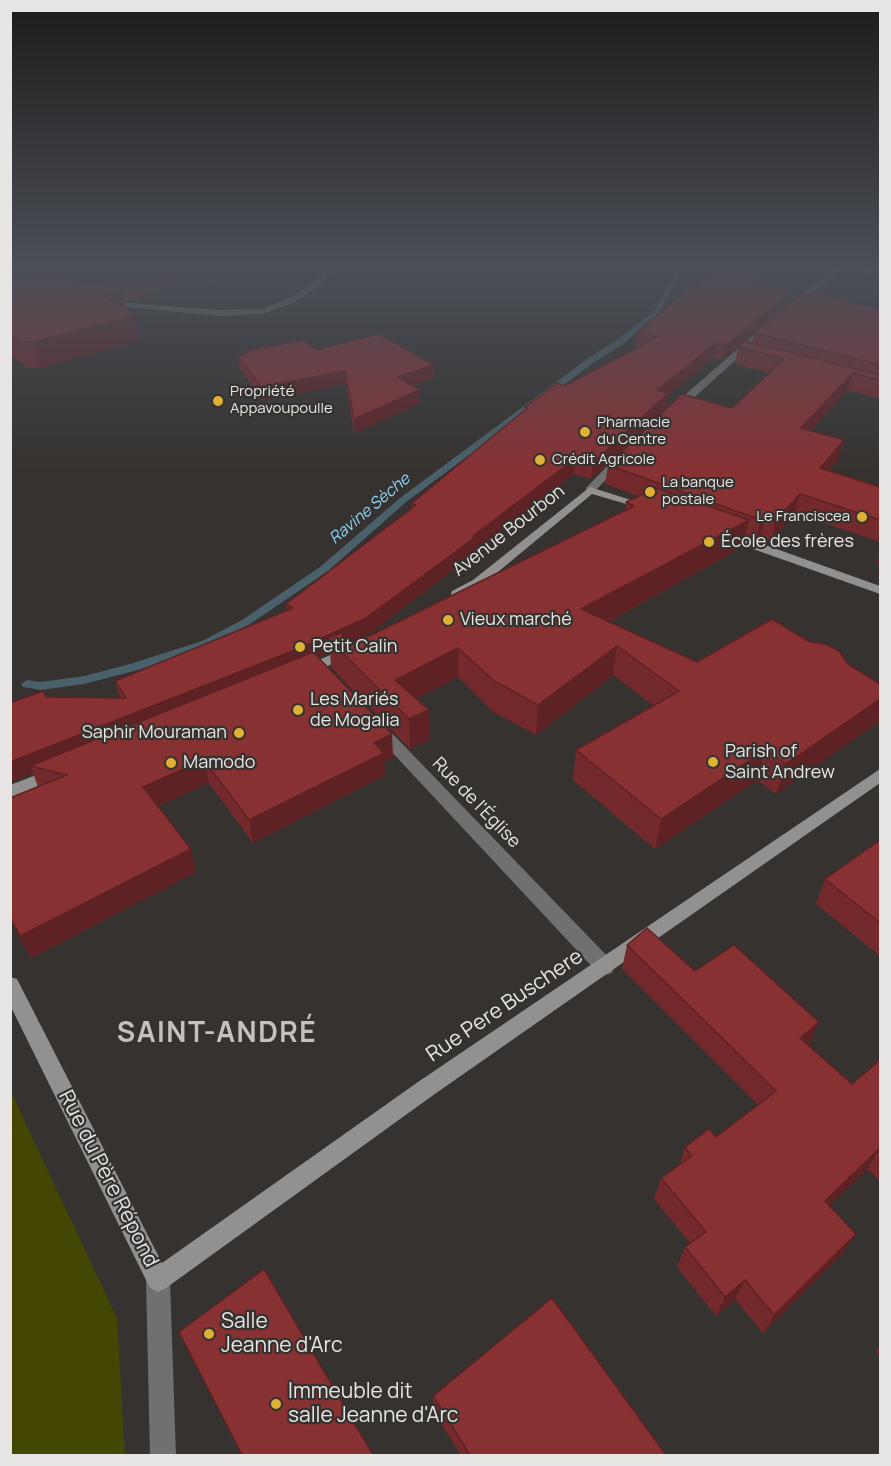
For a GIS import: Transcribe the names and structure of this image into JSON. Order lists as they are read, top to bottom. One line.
{"streets":{"main road":["Avenue Bourbon","Rue Pere Buschere","Rue du Père Répond"],"street":["Rue de l'Église"]},"crossings":[["Rue de l'Église","Rue Pere Buschere"],["Rue Pere Buschere","Rue du Père Répond"]],"districts":["SAINT-ANDRÉ"],"water":["Ravine Sèche"],"places":["Propriété Appavoupoulle","Pharmacie du Centre","Crédit Agricole","La banque postale","Le Franciscea","École des frères","Vieux marché","Petit Calin","Les Mariés de Mogalia","Saphir Mouraman","Parish of Saint Andrew","Mamodo","Salle Jeanne d'Arc","Immeuble dit salle Jeanne d'Arc"]}
